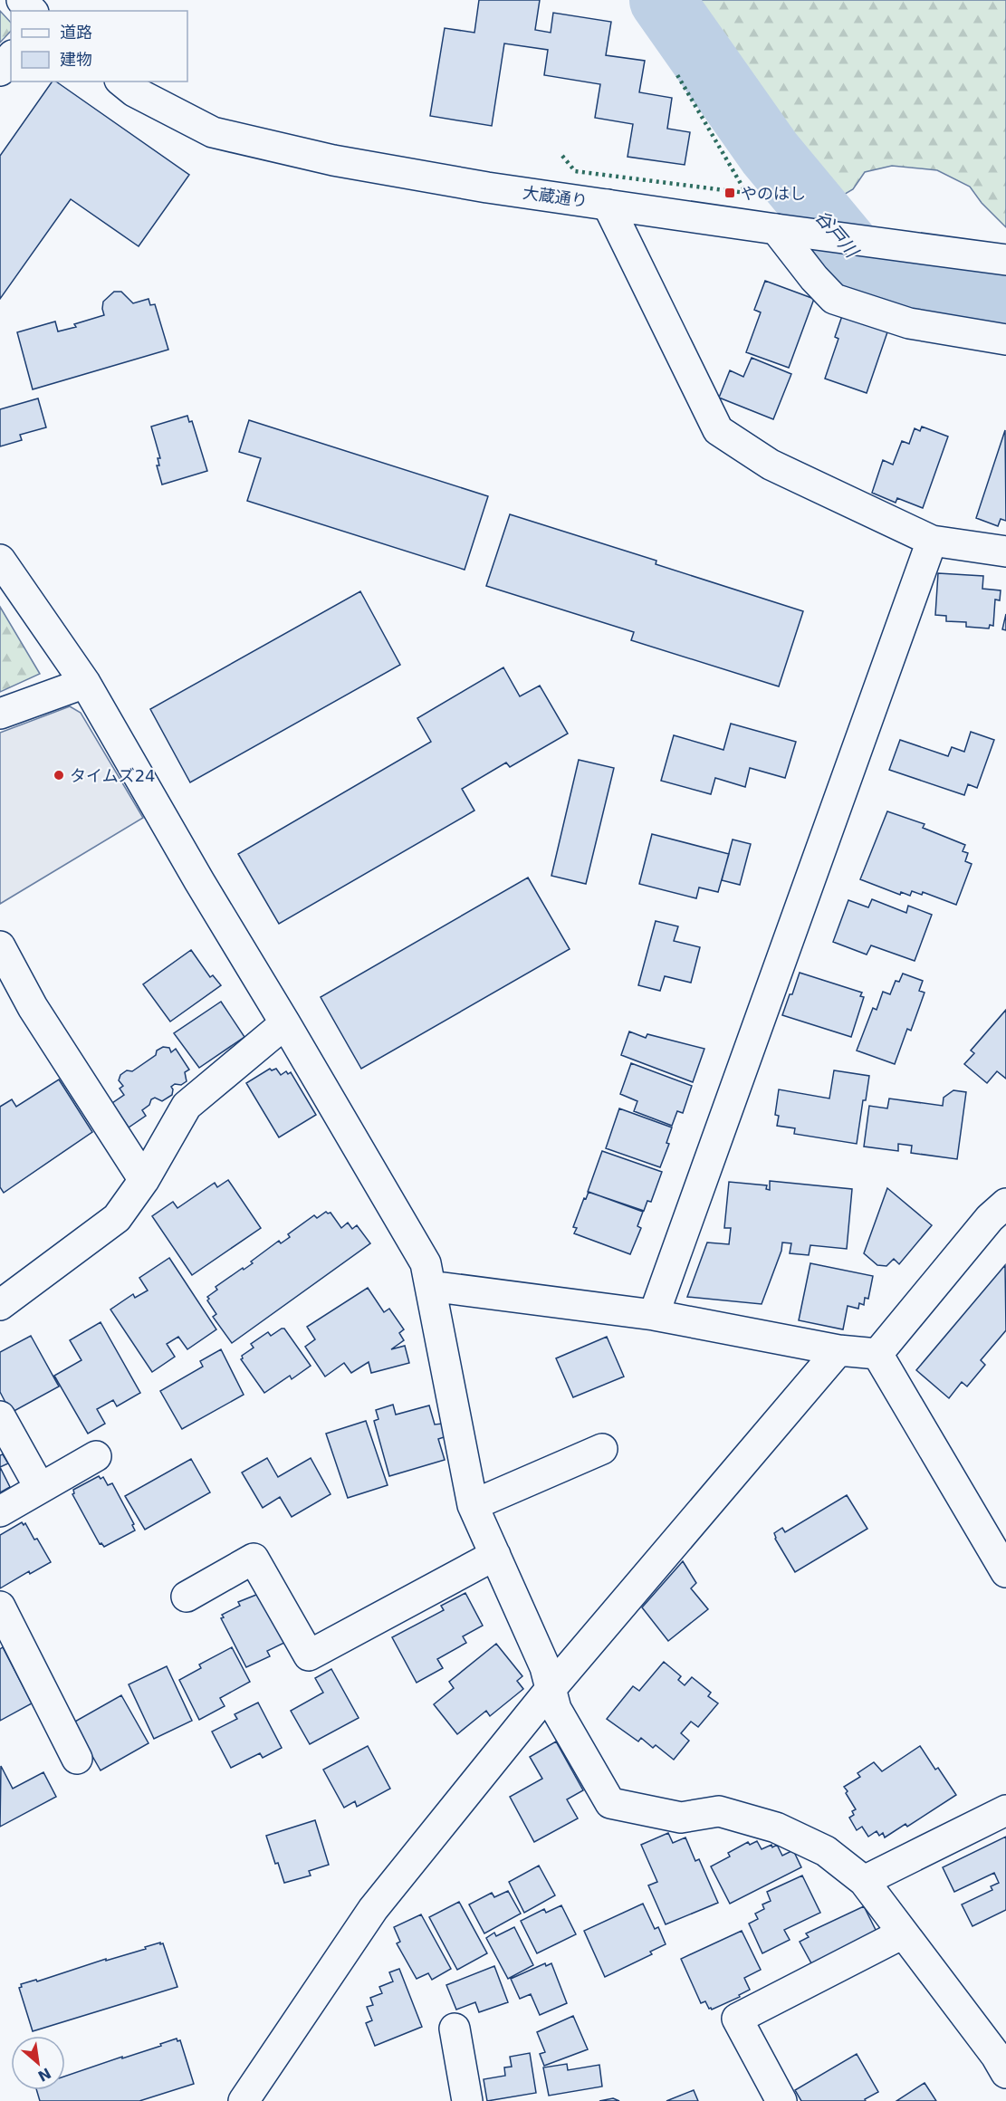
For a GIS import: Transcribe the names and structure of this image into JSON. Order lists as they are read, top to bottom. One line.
{"streets":{"street":["大蔵通り"]},"water":["谷戸川"],"places":{"transit":["やのはし"],"other":["タイムズ24"]},"legend":["道路","建物"],"north":"bottom right"}
